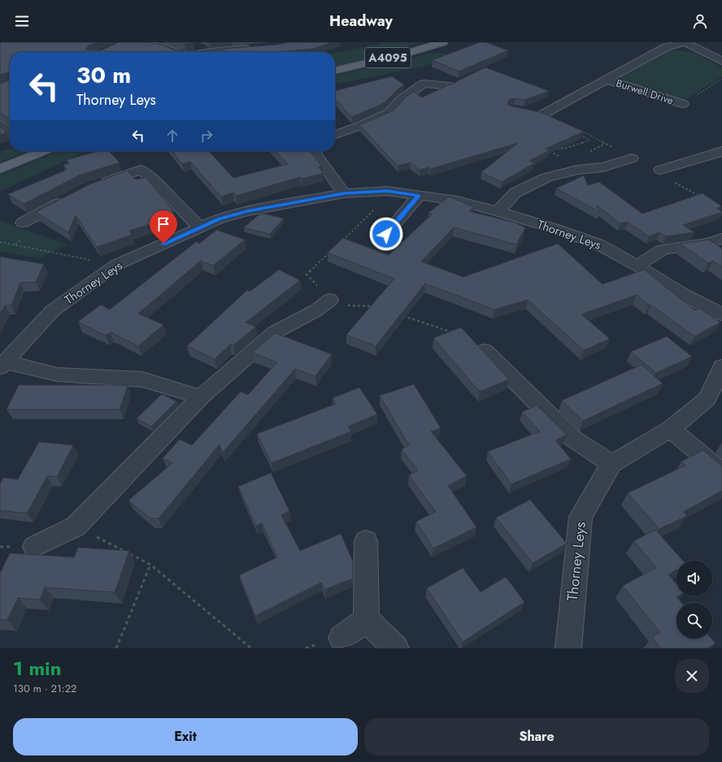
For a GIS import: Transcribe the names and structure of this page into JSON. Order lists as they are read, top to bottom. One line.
{"streets":{"main road":["A4095"],"street":["Burwell Drive","Thorney Leys"]},"page":{"header":"Headway","turn":["30 m","Thorney Leys"],"heading":["1 min","130 m · 21:22"],"buttons":["Exit","Share"]}}
